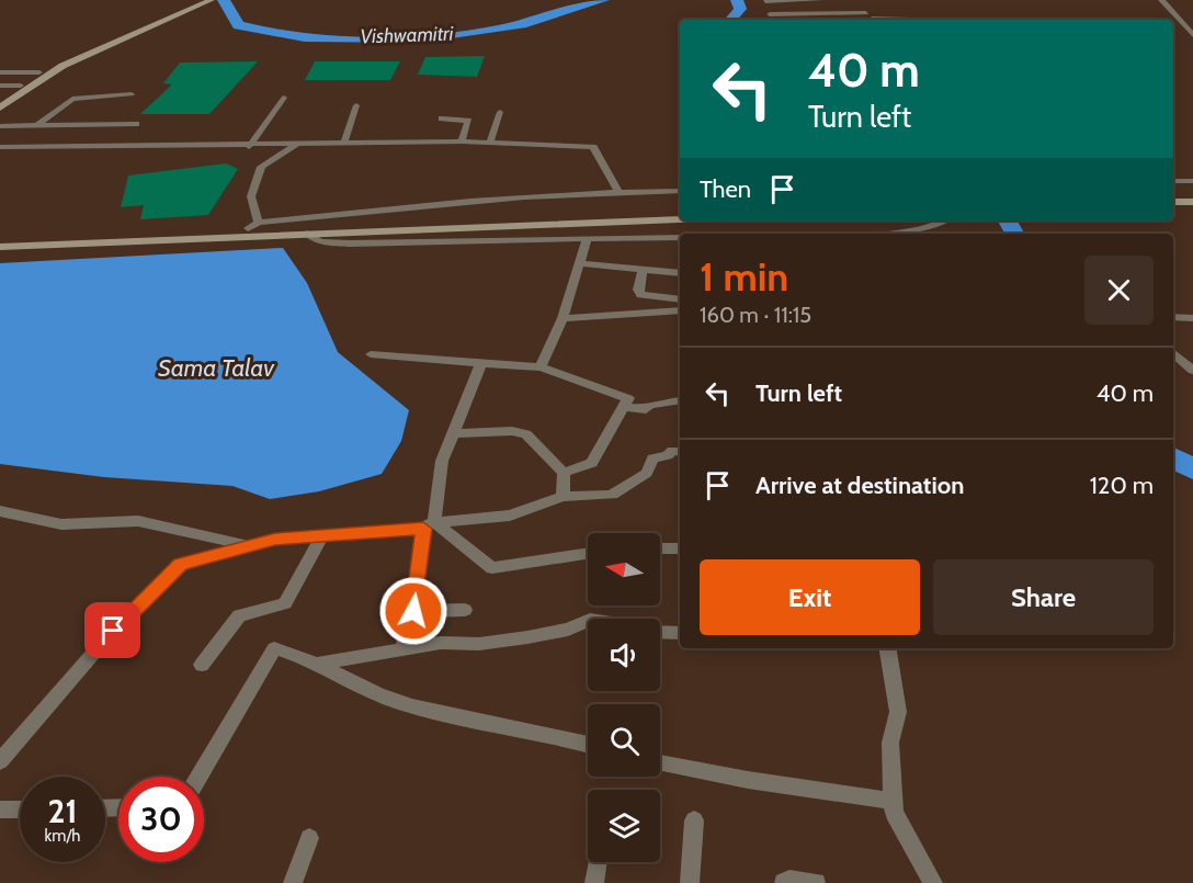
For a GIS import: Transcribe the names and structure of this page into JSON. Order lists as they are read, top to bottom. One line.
{"water":["Vishwamitri","Sama Talav"],"north":"left","page":{"turn":["40 m","Turn left"],"then":"Then","heading":["1 min","160 m · 11:15"],"list":[{"name":"Turn left","value":"40 m"},{"name":"Arrive at destination","value":"120 m"}],"buttons":["Exit","Share"],"speed":"21 km/h","limit":"30"}}
